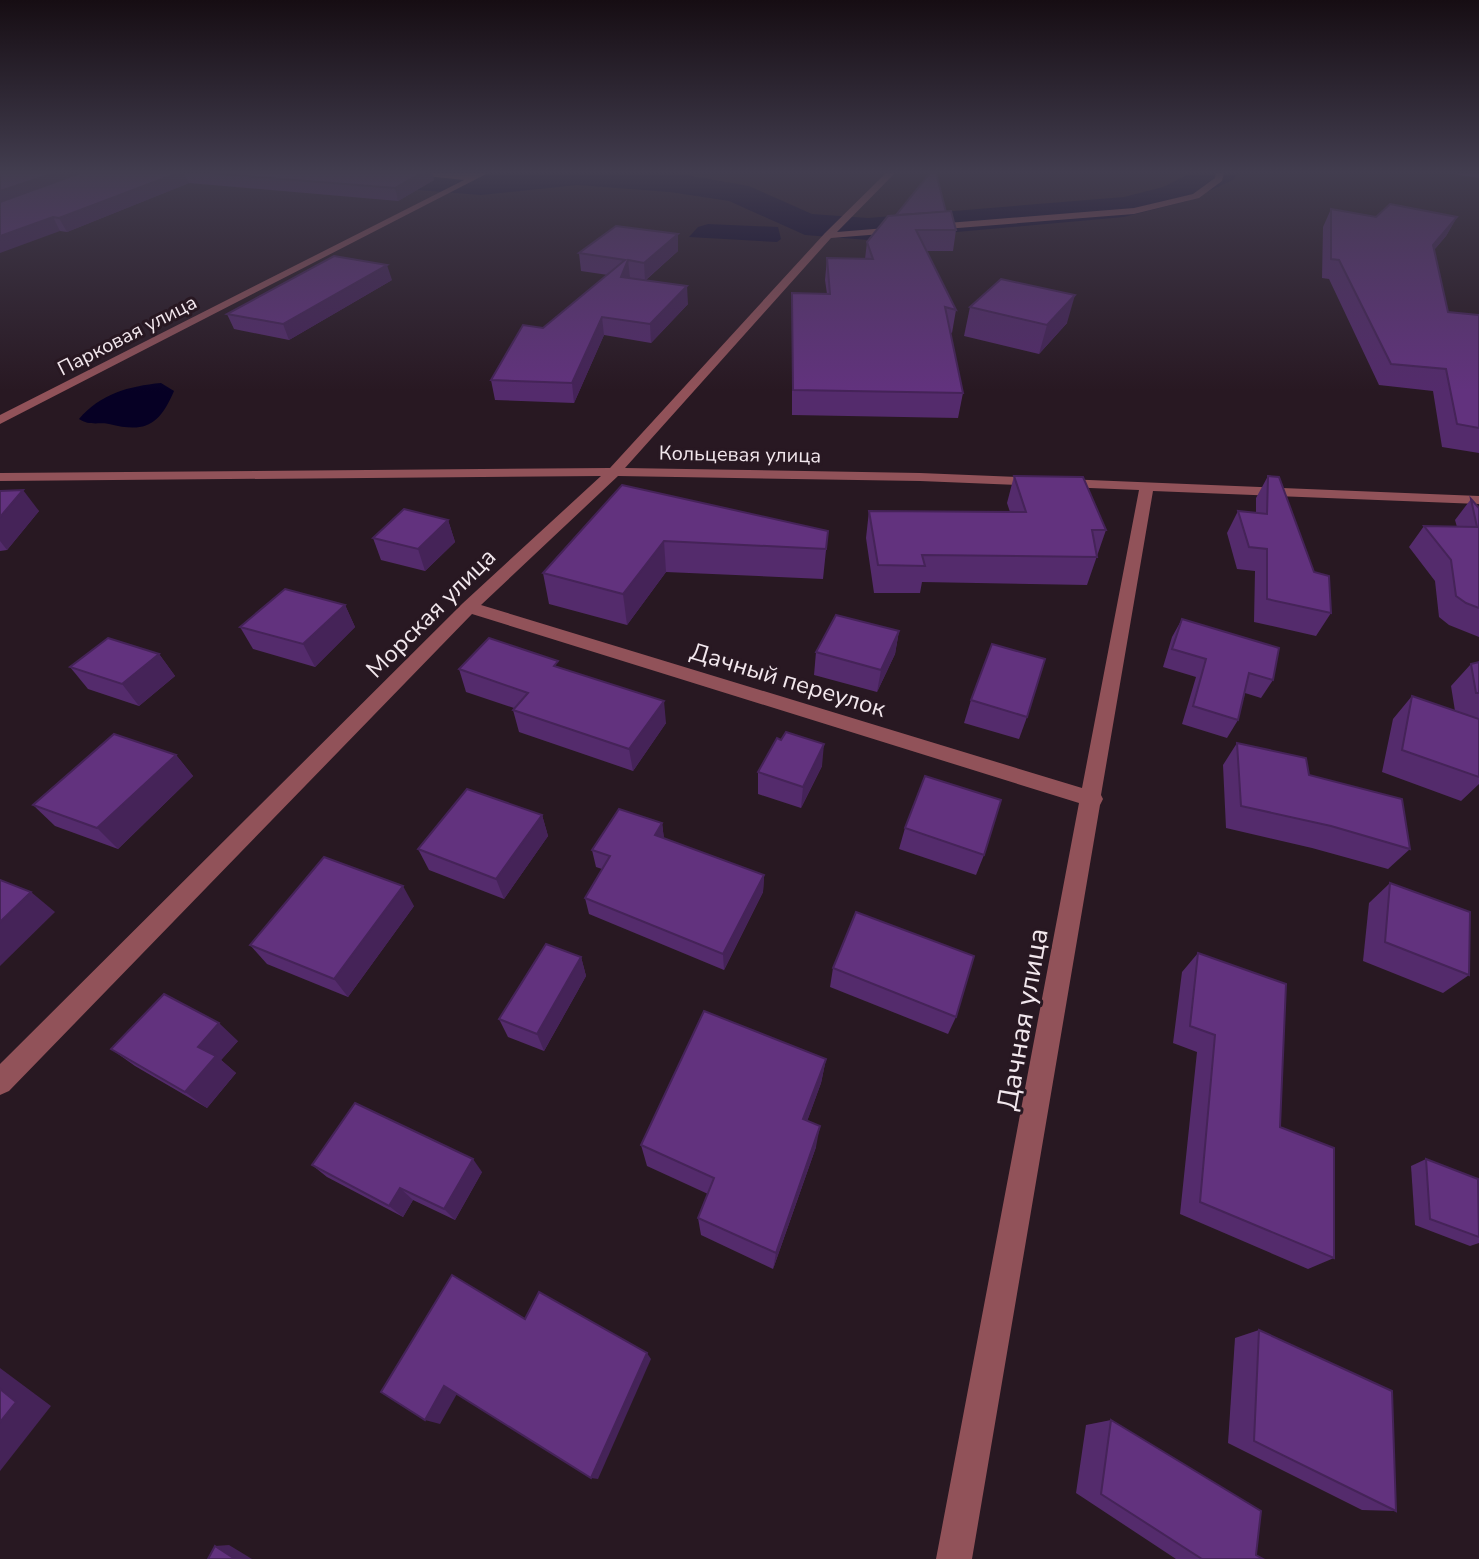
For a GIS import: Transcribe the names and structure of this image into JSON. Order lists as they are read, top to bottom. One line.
{"streets":{"street":["Парковая улица","Кольцевая улица","Морская улица","Дачный переулок","Дачная улица"]},"crossings":[["Кольцевая улица","Морская улица"],["Кольцевая улица","Дачная улица"],["Морская улица","Дачный переулок"],["Дачный переулок","Дачная улица"]]}
